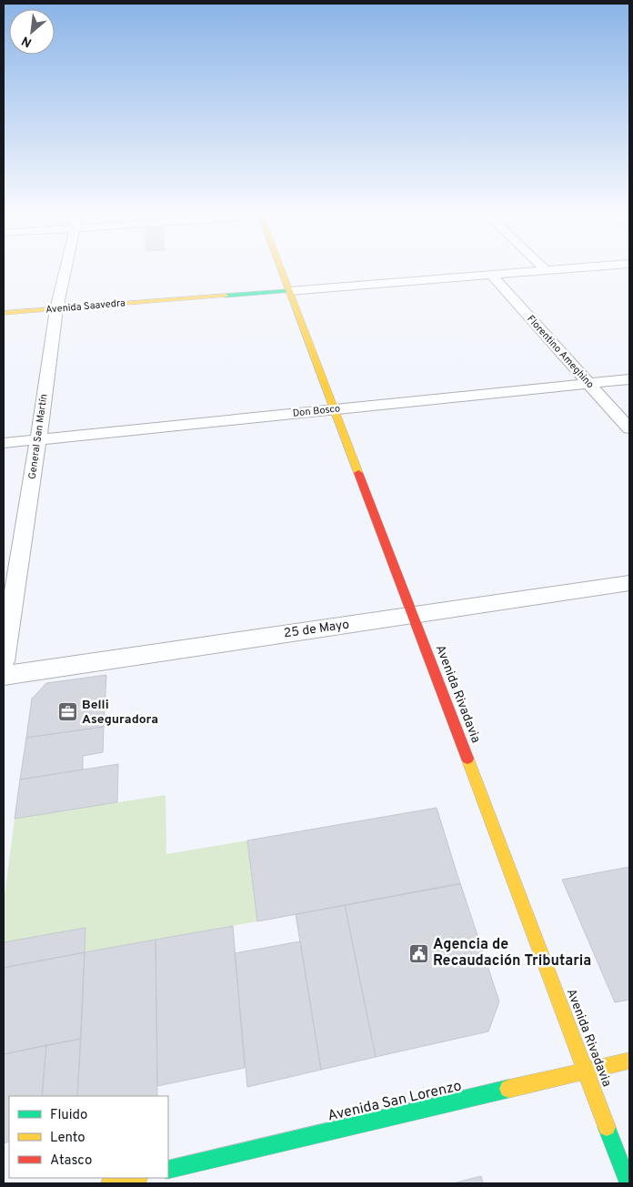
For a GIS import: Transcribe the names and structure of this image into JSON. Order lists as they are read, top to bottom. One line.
{"streets":{"street":["Avenida Saavedra","Florentino Ameghino","Don Bosco","General San Martín","25 de Mayo","Avenida Rivadavia","Avenida San Lorenzo"]},"crossings":[["Avenida Saavedra","Florentino Ameghino"],["Avenida Saavedra","General San Martín"],["Avenida Saavedra","Avenida Rivadavia"],["Florentino Ameghino","Don Bosco"],["Don Bosco","General San Martín"],["Don Bosco","Avenida Rivadavia"],["25 de Mayo","Avenida Rivadavia"],["Avenida Rivadavia","Avenida San Lorenzo"]],"places":{"office":["Belli Aseguradora"],"public building":["Agencia de Recaudación Tributaria"]},"legend":["Fluido","Lento","Atasco"],"north":"bottom left"}
